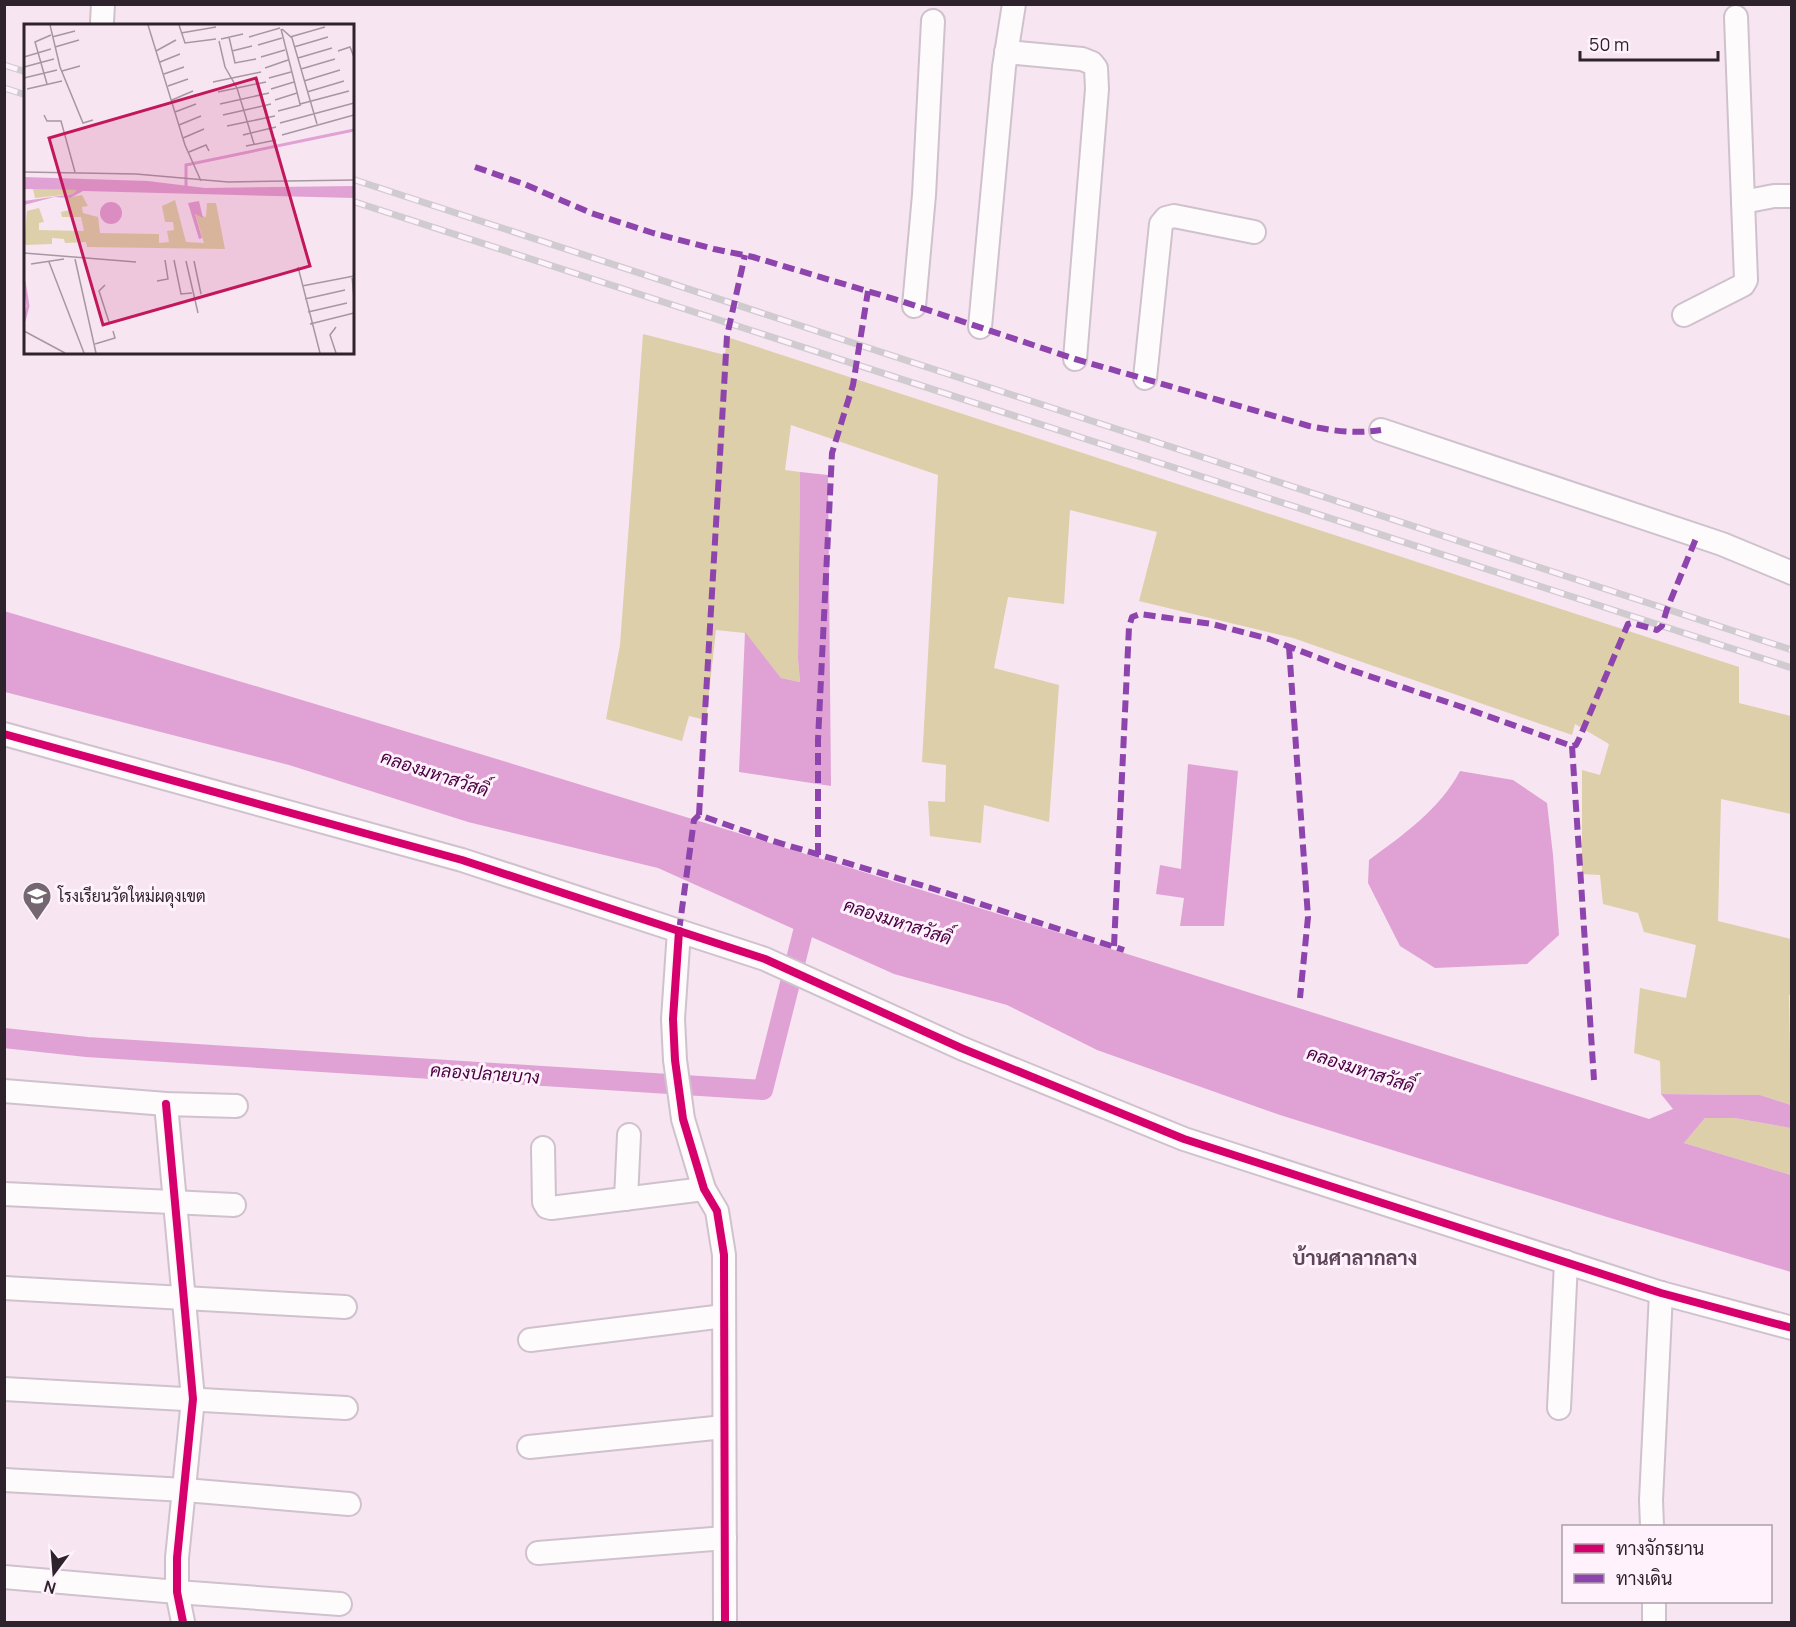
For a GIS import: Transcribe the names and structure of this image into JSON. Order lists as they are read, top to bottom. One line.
{"districts":["บ้านศาลากลาง"],"water":["คลองมหาสวัสดิ์","คลองปลายบาง"],"places":{"school or university":["โรงเรียนวัดใหม่ผดุงเขต"]},"legend":["ทางจักรยาน","ทางเดิน"],"scale_bar":"50 m","north":"bottom"}
